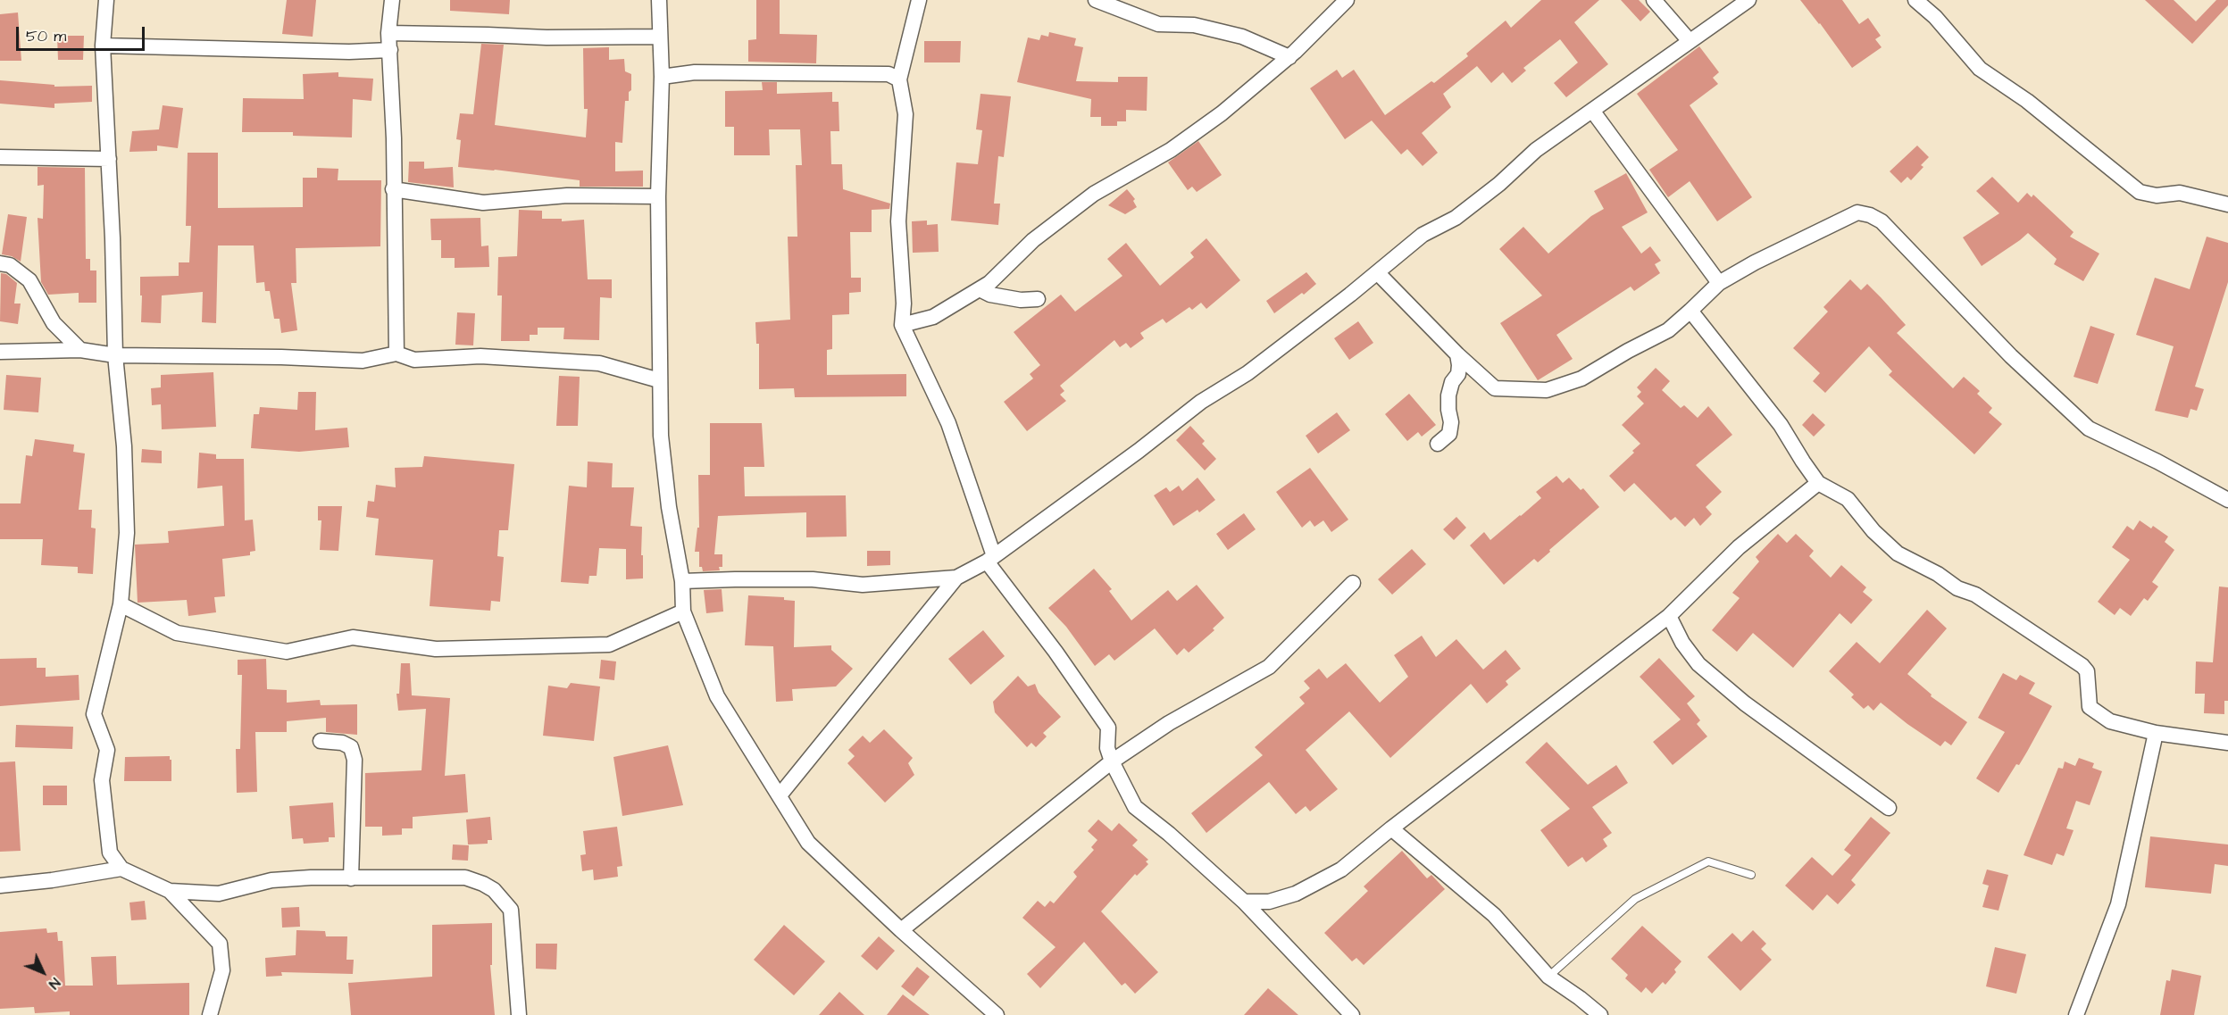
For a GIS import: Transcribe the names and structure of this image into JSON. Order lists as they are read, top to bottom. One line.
{"scale_bar":"50 m","north":"bottom right"}
